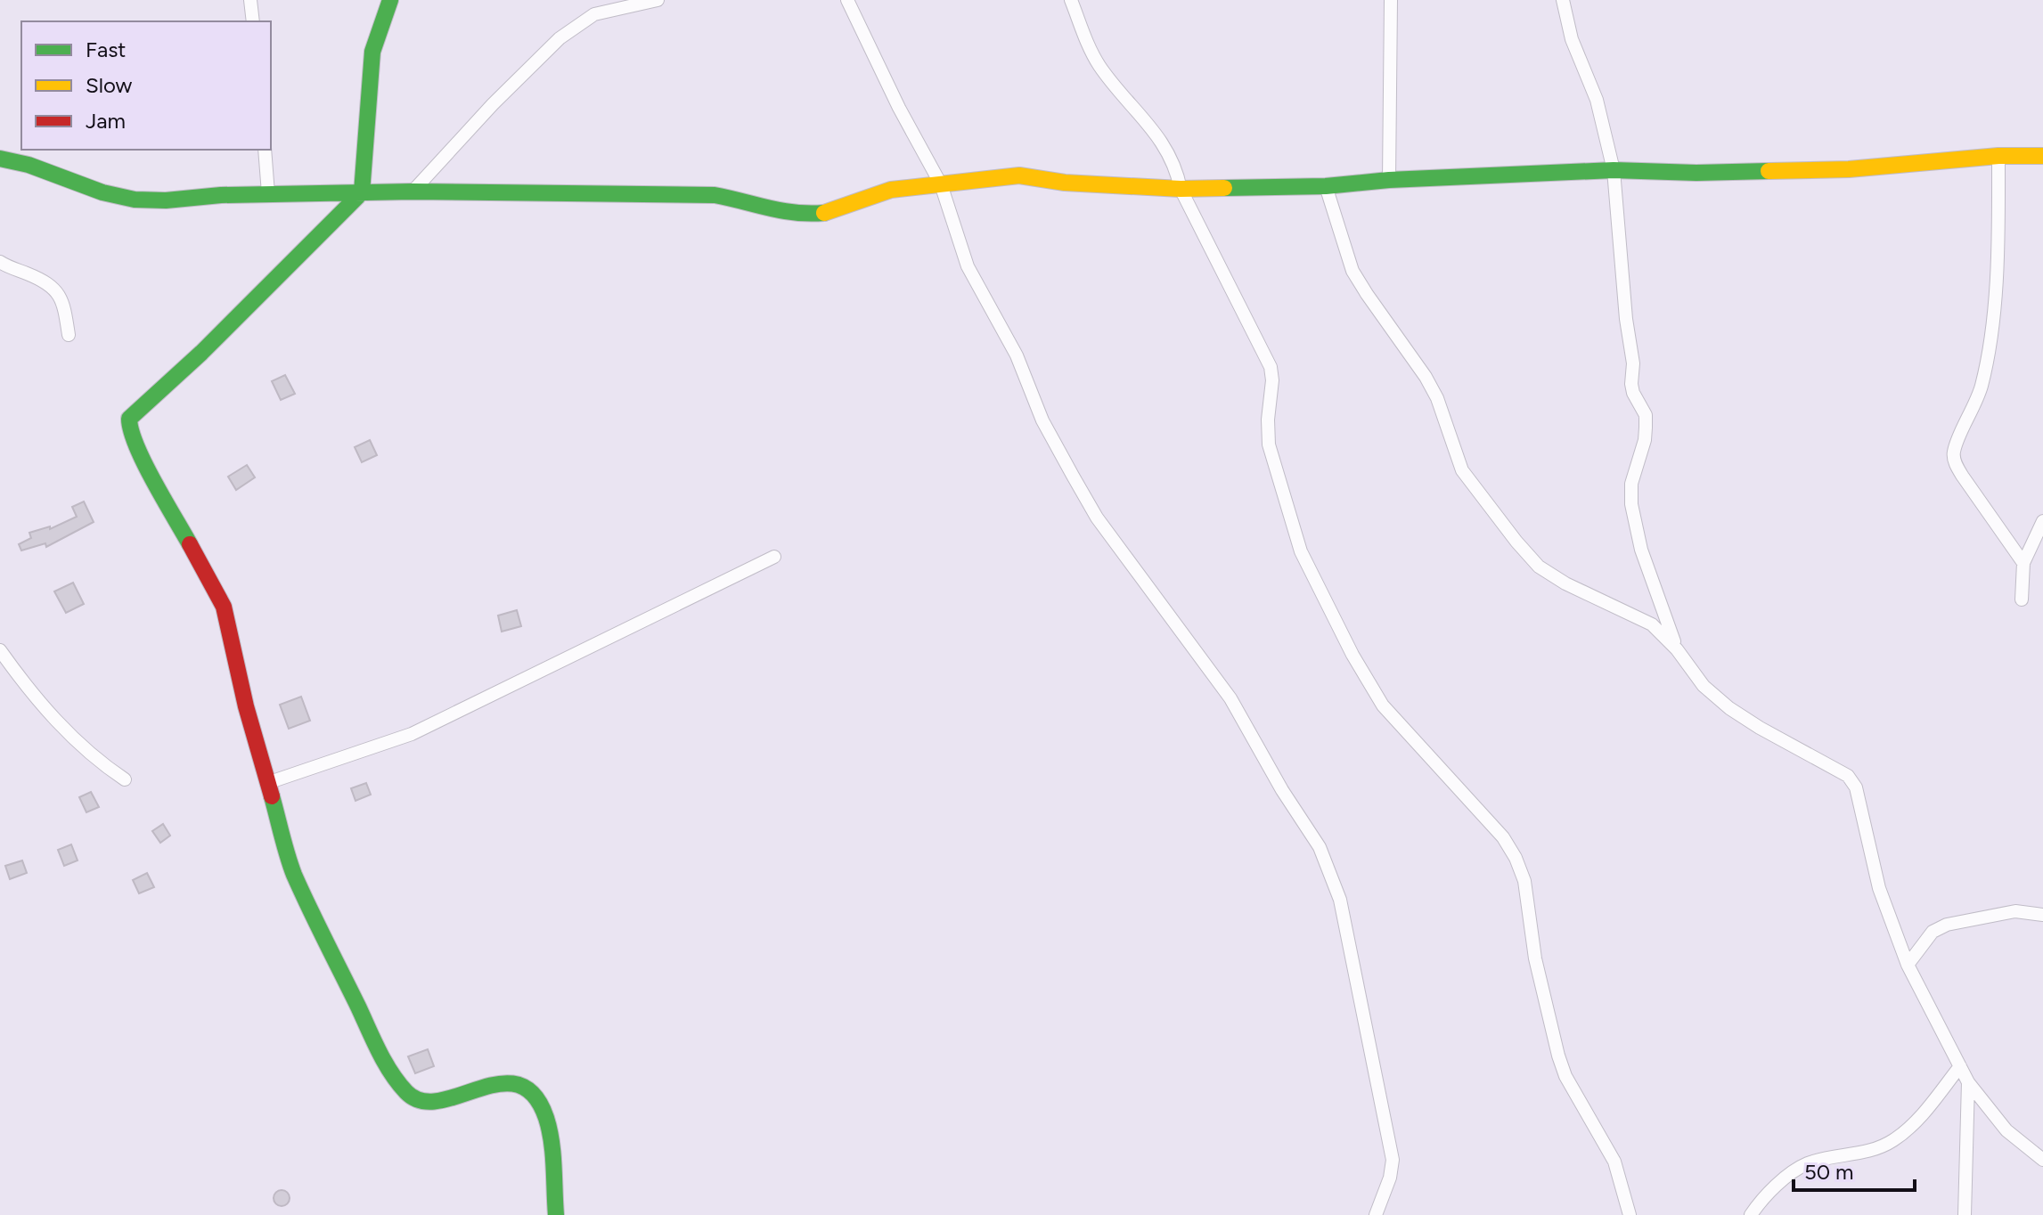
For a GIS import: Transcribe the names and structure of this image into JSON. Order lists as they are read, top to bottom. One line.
{"legend":["Fast","Slow","Jam"],"scale_bar":"50 m"}
